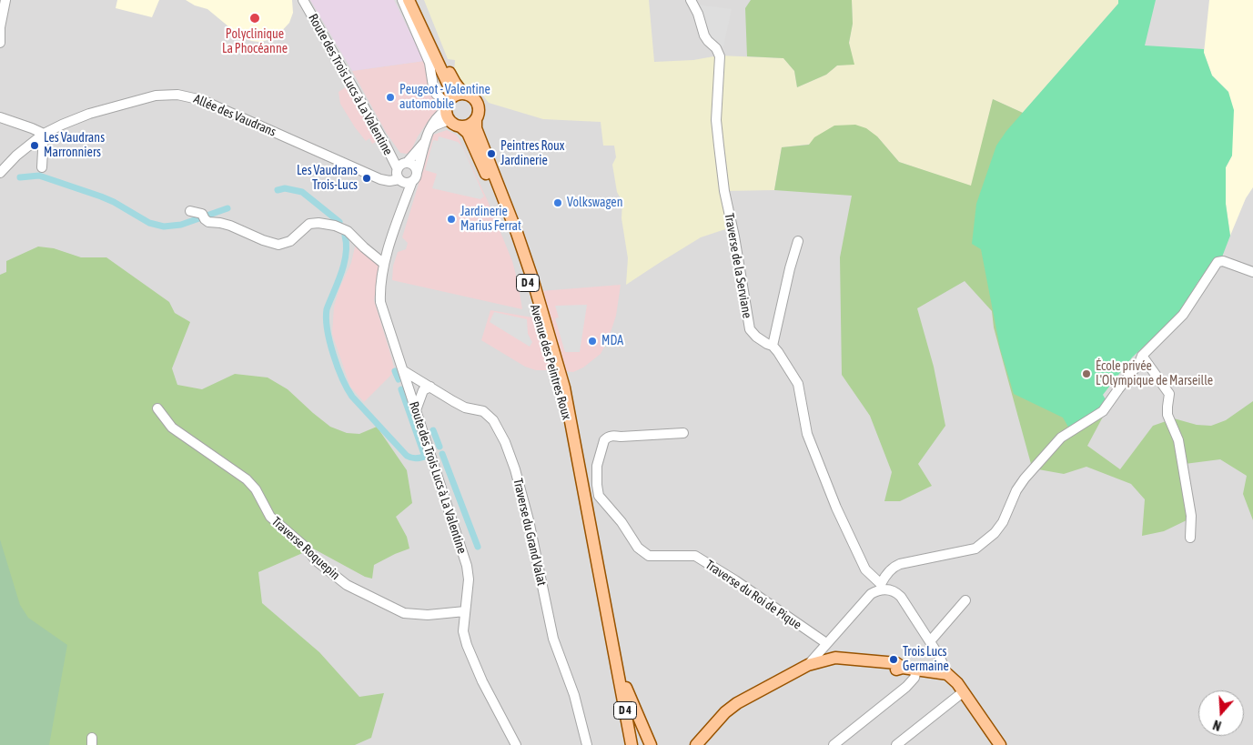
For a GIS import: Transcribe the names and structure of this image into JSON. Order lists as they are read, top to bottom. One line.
{"streets":{"main road":["D 4","Avenue des Peintres Roux"],"street":["Route des Trois Lucs à La Valentine","Allée des Vaudrans","Traverse de la Serviane","Traverse du Grand Valat","Traverse Roquepin","Traverse du Roi de Pique"]},"crossings":[["Route des Trois Lucs à La Valentine","Allée des Vaudrans"],["Route des Trois Lucs à La Valentine","Traverse du Grand Valat"],["Route des Trois Lucs à La Valentine","Traverse Roquepin"]],"places":["Polyclinique La Phocéanne","Peugeot - Valentine automobile","Les Vaudrans Marronniers","Peintres Roux Jardinerie","Les Vaudrans Trois-Lucs","Volkswagen","Jardinerie Marius Ferrat","MDA","École privée L'Olympique de Marseille","Trois Lucs Germaine"],"north":"bottom"}
